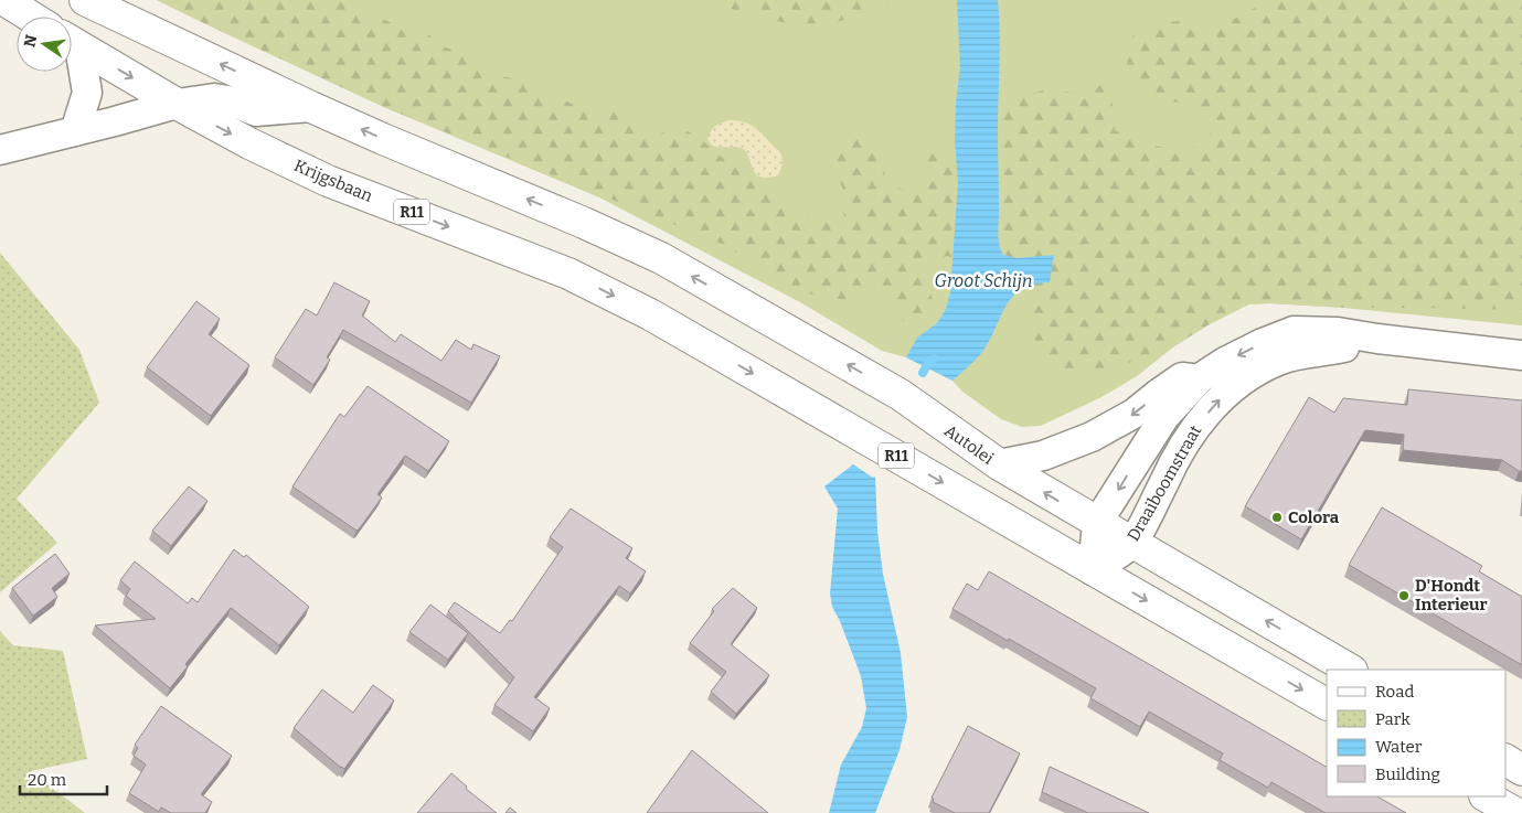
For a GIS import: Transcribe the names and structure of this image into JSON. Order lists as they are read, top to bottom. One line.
{"streets":{"main road":["Krijgsbaan","R11","Autolei"],"street":["Draaiboomstraat"]},"crossings":[["Krijgsbaan","R11"],["Krijgsbaan","Draaiboomstraat"],["R11","Draaiboomstraat"],["Autolei","Draaiboomstraat"]],"one_way":["Krijgsbaan","Autolei"],"water":["Groot Schijn"],"places":["Colora","D'Hondt Interieur"],"legend":["Road","Park","Water","Building"],"scale_bar":"20 m","north":"left"}
